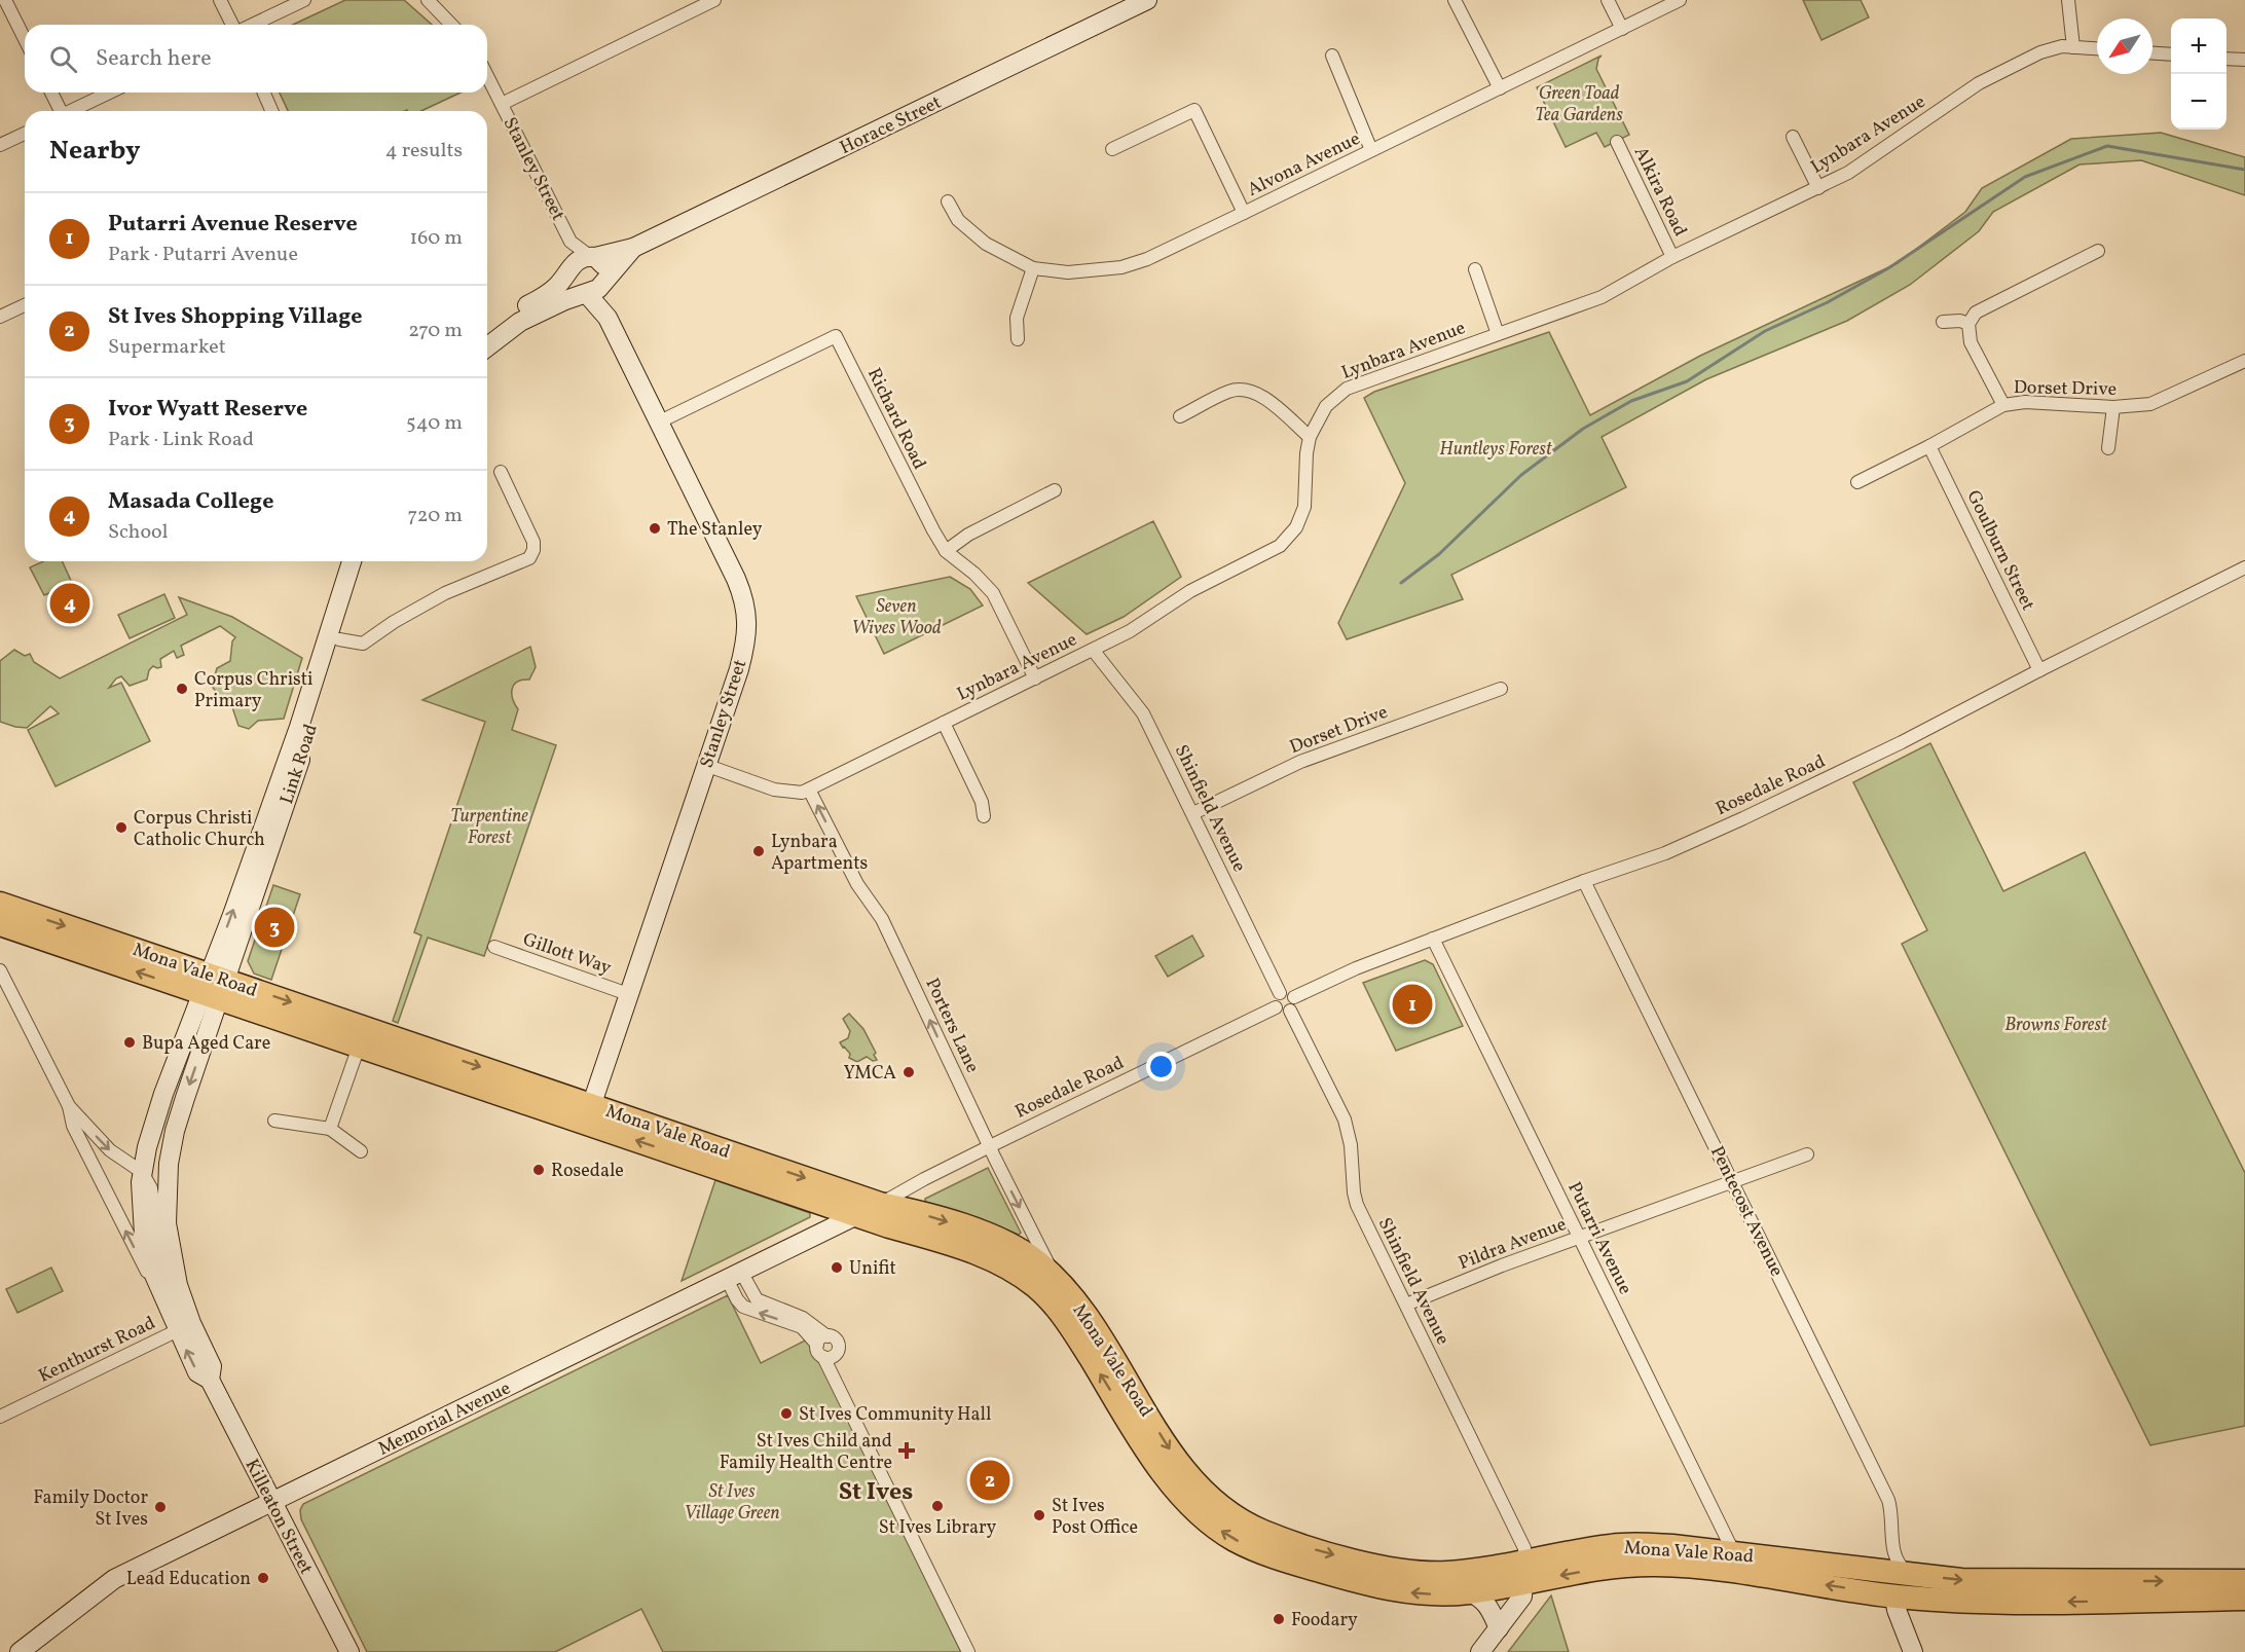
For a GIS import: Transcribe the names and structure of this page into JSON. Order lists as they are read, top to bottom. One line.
{"streets":{"highway":["Mona Vale Road"],"main road":["Horace Street","Stanley Street","Link Road","Pentecost Avenue","Memorial Avenue","Killeaton Street"],"street":["Lynbara Avenue","Alvona Avenue","Alkira Road","Dorset Drive","Richard Road","Goulburn Street","Rosedale Road","Shinfield Avenue","Gillott Way","Porters Lane","Putarri Avenue","Pildra Avenue","Kenthurst Road"]},"crossings":[["Horace Street","Stanley Street"],["Lynbara Avenue","Stanley Street"],["Lynbara Avenue","Alkira Road"],["Lynbara Avenue","Richard Road"],["Lynbara Avenue","Shinfield Avenue"],["Lynbara Avenue","Porters Lane"],["Stanley Street","Richard Road"],["Stanley Street","Gillott Way"],["Stanley Street","Mona Vale Road"],["Dorset Drive","Goulburn Street"],["Dorset Drive","Shinfield Avenue"],["Goulburn Street","Rosedale Road"],["Link Road","Mona Vale Road"],["Link Road","Killeaton Street"],["Rosedale Road","Shinfield Avenue"],["Rosedale Road","Mona Vale Road"],["Rosedale Road","Porters Lane"],["Rosedale Road","Pentecost Avenue"],["Rosedale Road","Putarri Avenue"],["Rosedale Road","Memorial Avenue"],["Shinfield Avenue","Mona Vale Road"],["Shinfield Avenue","Pildra Avenue"],["Mona Vale Road","Porters Lane"],["Mona Vale Road","Pentecost Avenue"],["Mona Vale Road","Putarri Avenue"],["Mona Vale Road","Memorial Avenue"],["Pentecost Avenue","Pildra Avenue"],["Putarri Avenue","Pildra Avenue"],["Kenthurst Road","Killeaton Street"],["Memorial Avenue","Killeaton Street"]],"districts":["St Ives"],"parks":["Green Toad Tea Gardens","Huntleys Forest","Seven Wives Wood","Turpentine Forest","Browns Forest","St Ives Village Green"],"places":{"other":["The Stanley","Corpus Christi Primary","Corpus Christi Catholic Church","Lynbara Apartments","Bupa Aged Care","YMCA","Rosedale","Unifit","St Ives Community Hall","St Ives Library","Family Doctor St Ives","St Ives Post Office","Lead Education","Foodary"],"health":["St Ives Child and Family Health Centre"]},"north":"bottom left","page":{"map_buttons":["+","−"],"search":"Search here","heading":["Nearby","4 results"],"list":[{"mark":"1","name":"Putarri Avenue Reserve","note":"Park · Putarri Avenue","value":"160 m"},{"mark":"2","name":"St Ives Shopping Village","note":"Supermarket","value":"270 m"},{"mark":"3","name":"Ivor Wyatt Reserve","note":"Park · Link Road","value":"540 m"},{"mark":"4","name":"Masada College","note":"School","value":"720 m"}],"pins":["4","3","1","2"]}}
